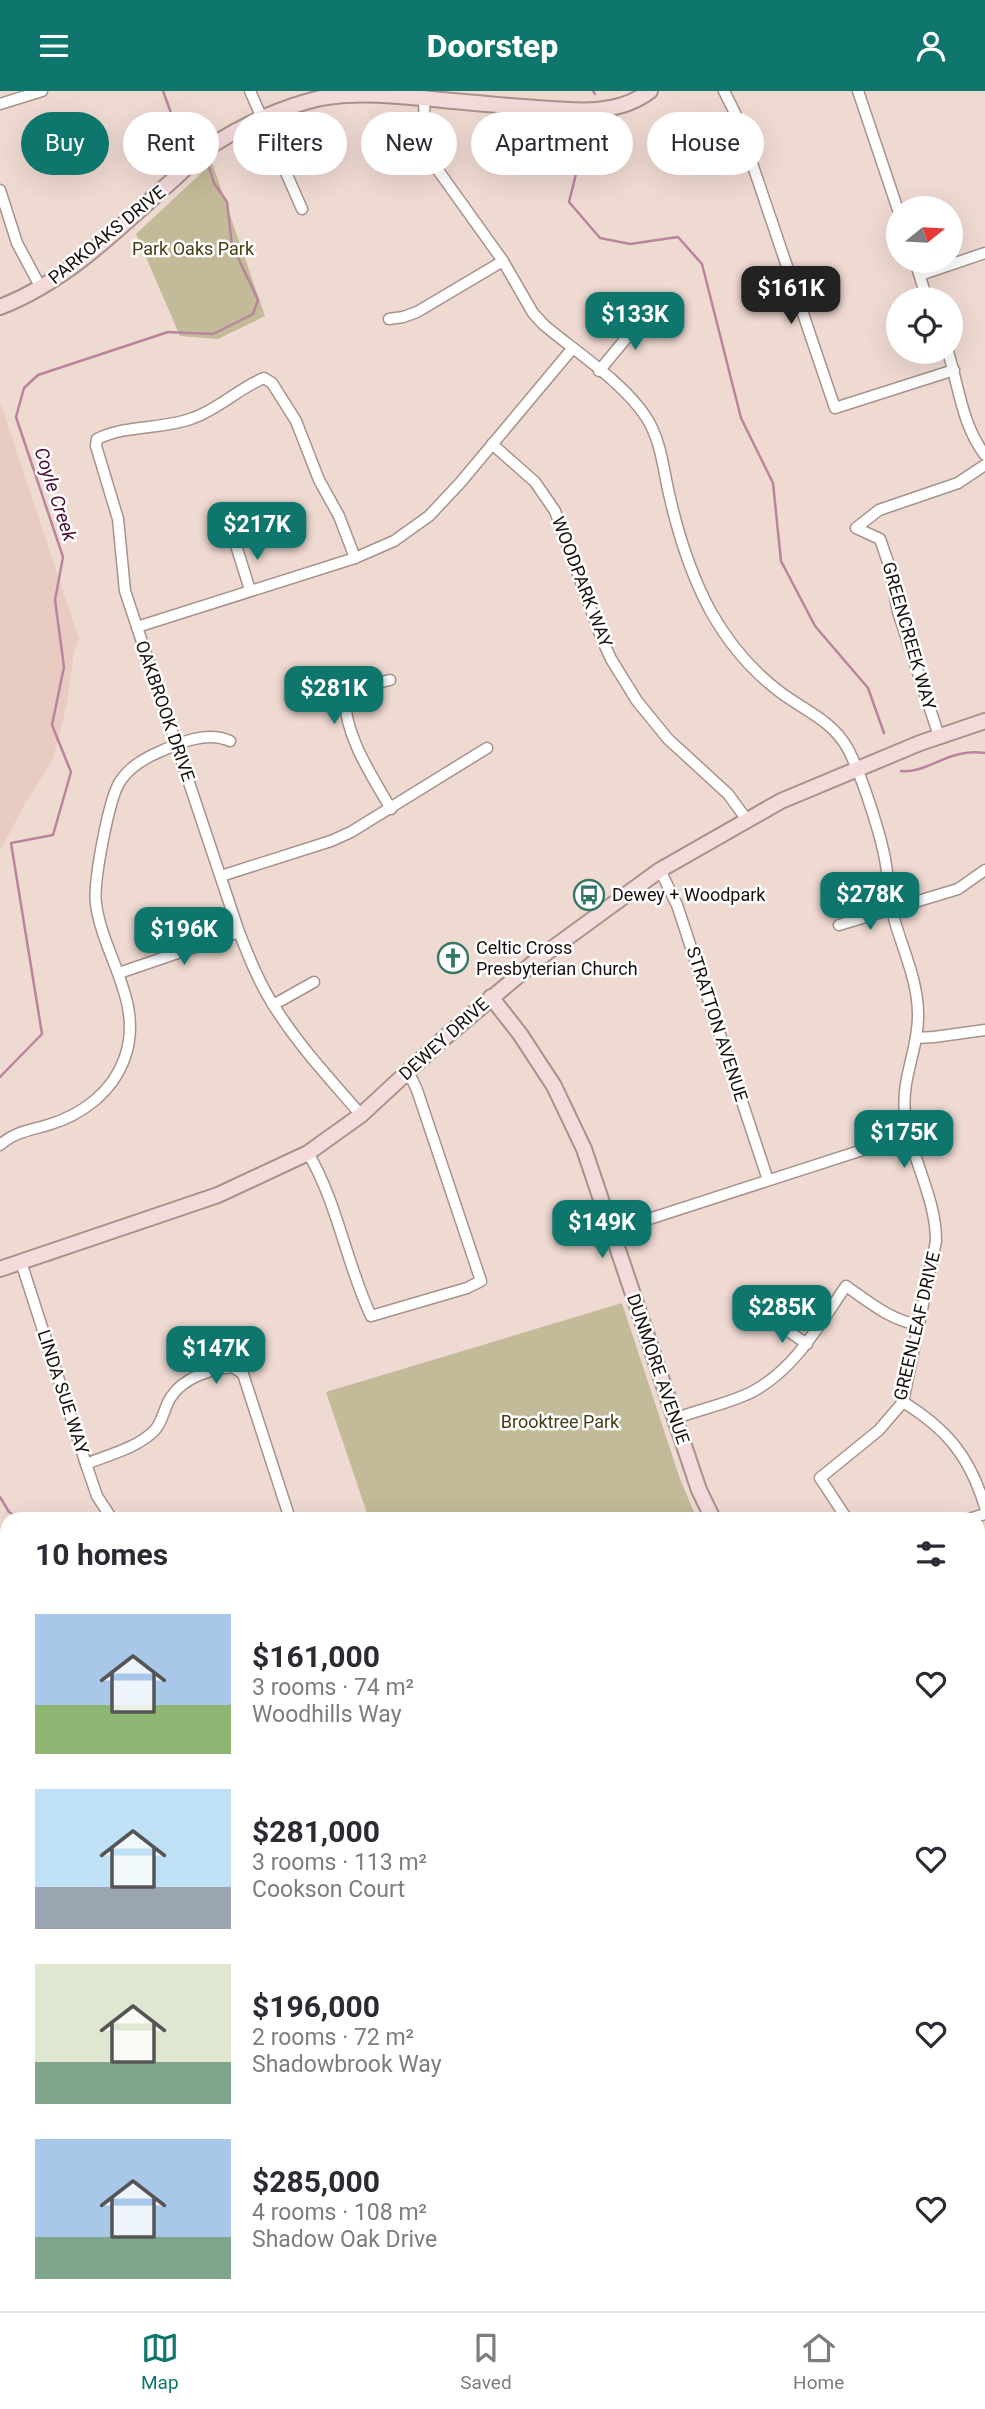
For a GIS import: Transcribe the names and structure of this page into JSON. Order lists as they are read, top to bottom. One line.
{"streets":{"street":["PARKOAKS DRIVE","WOODPARK WAY","GREENCREEK WAY","OAKBROOK DRIVE","STRATTON AVENUE","DEWEY DRIVE","GREENLEAF DRIVE","DUNMORE AVENUE","LINDA SUE WAY"]},"crossings":[["PARKOAKS DRIVE","GREENLEAF DRIVE"],["WOODPARK WAY","OAKBROOK DRIVE"],["WOODPARK WAY","DEWEY DRIVE"],["GREENCREEK WAY","DEWEY DRIVE"],["OAKBROOK DRIVE","DEWEY DRIVE"],["OAKBROOK DRIVE","GREENLEAF DRIVE"],["STRATTON AVENUE","DEWEY DRIVE"],["DEWEY DRIVE","GREENLEAF DRIVE"],["DEWEY DRIVE","DUNMORE AVENUE"],["DEWEY DRIVE","LINDA SUE WAY"]],"water":["Coyle Creek"],"parks":["Park Oaks Park","Brooktree Park"],"places":{"bus stop":["Dewey + Woodpark"],"church":["Celtic Cross Presbyterian Church"]},"north":"right","page":{"header":"Doorstep","chip":["Buy","Rent","Filters","New","Apartment","House"],"price":["$161K","$133K","$217K","$281K","$278K","$196K","$175K","$149K","$285K","$147K"],"heading":"10 homes","list":[{"name":"$161,000","note":"3 rooms · 74 m² · Woodhills Way"},{"name":"$281,000","note":"3 rooms · 113 m² · Cookson Court"},{"name":"$196,000","note":"2 rooms · 72 m² · Shadowbrook Way"},{"name":"$285,000","note":"4 rooms · 108 m² · Shadow Oak Drive"}],"tabs":["Map","Saved","Home"]}}
